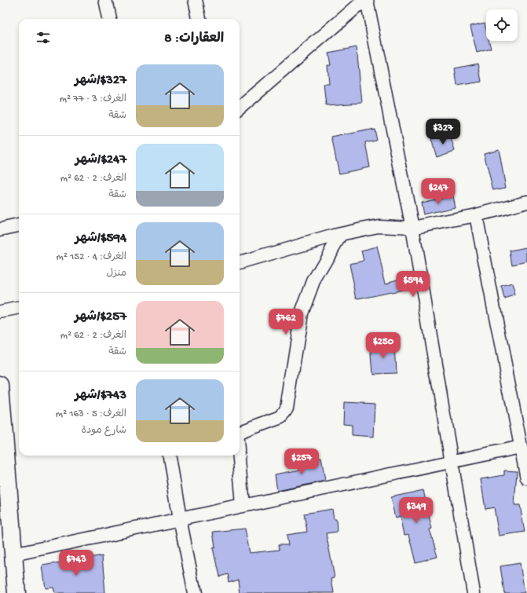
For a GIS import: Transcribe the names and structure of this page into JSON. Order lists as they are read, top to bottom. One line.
{"page":{"heading":"العقارات: 8","list":[{"name":"$327/شهر","note":"الغرف: 3 · 77 m² · شقة"},{"name":"$247/شهر","note":"الغرف: 2 · 62 m² · شقة"},{"name":"$594/شهر","note":"الغرف: 4 · 152 m² · منزل"},{"name":"$257/شهر","note":"الغرف: 2 · 62 m² · شقة"},{"name":"$743/شهر","note":"الغرف: 5 · 163 m² · شارع مودة"}],"price":["$327","$247","$594","$762","$250","$257","$349","$743"]}}
